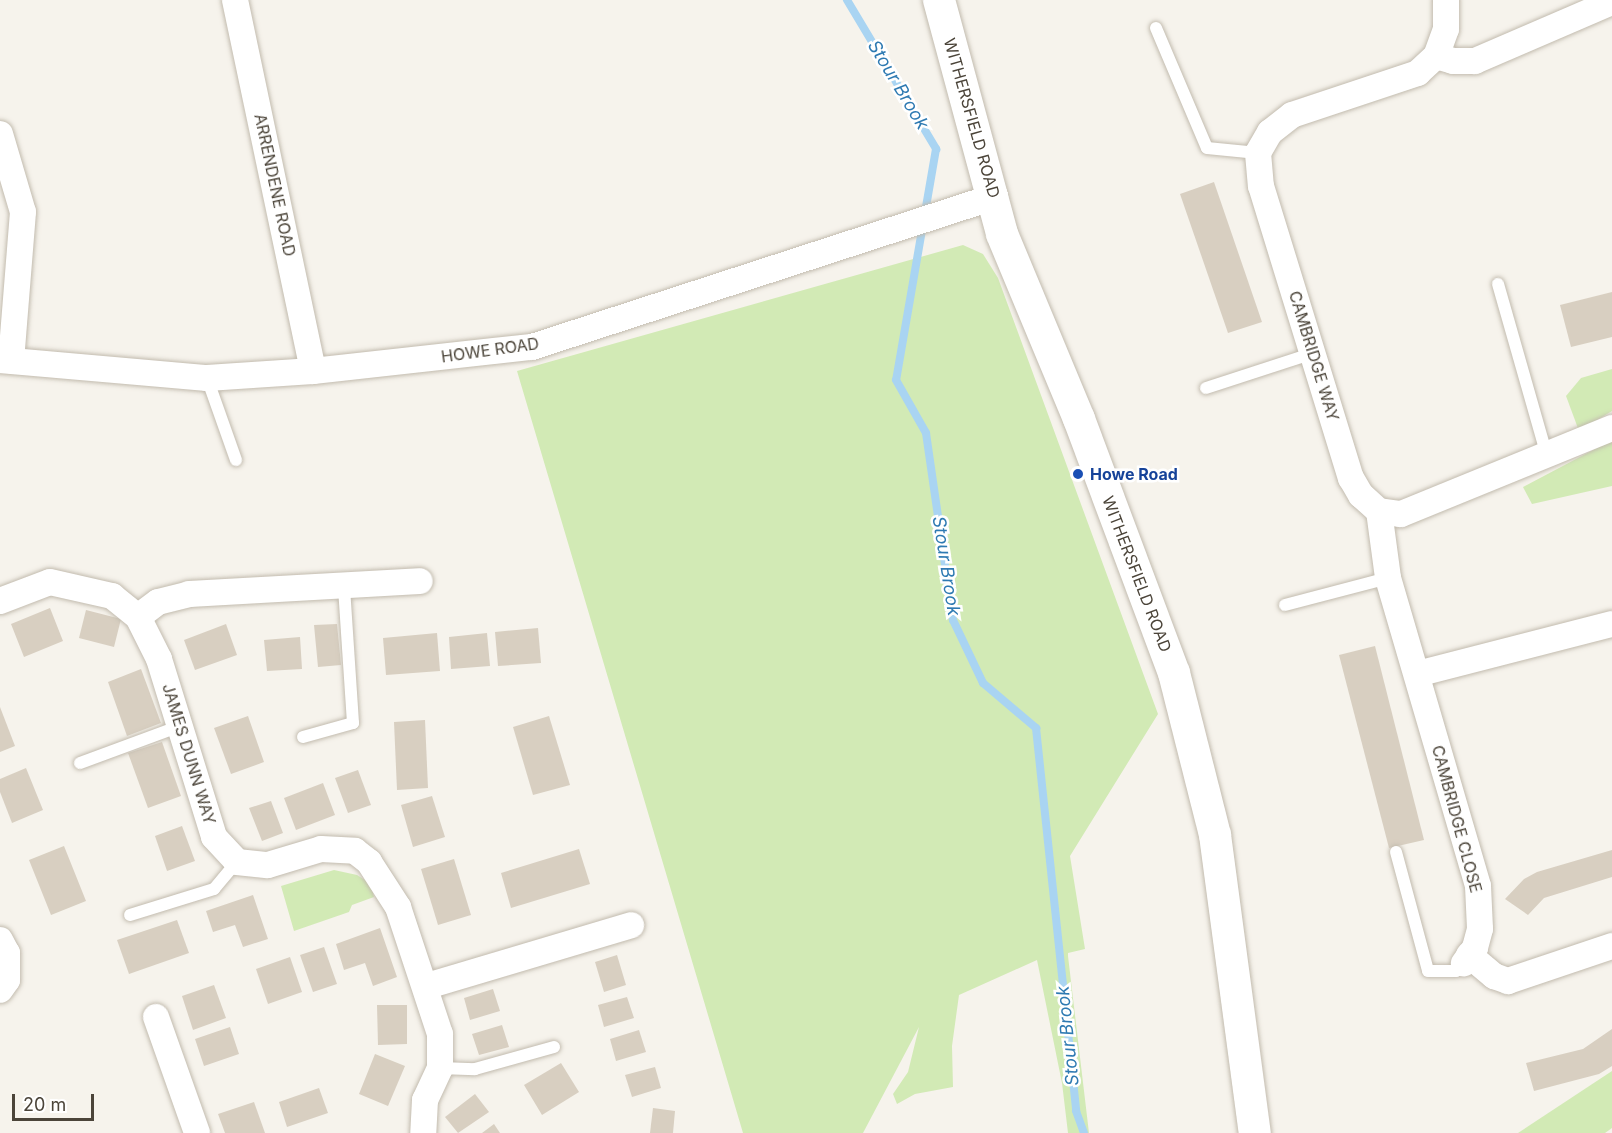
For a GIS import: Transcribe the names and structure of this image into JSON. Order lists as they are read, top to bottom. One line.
{"streets":{"street":["WITHERSFIELD ROAD","ARRENDENE ROAD","HOWE ROAD","CAMBRIDGE WAY","JAMES DUNN WAY","CAMBRIDGE CLOSE"]},"crossings":[["WITHERSFIELD ROAD","HOWE ROAD"],["ARRENDENE ROAD","HOWE ROAD"],["CAMBRIDGE WAY","CAMBRIDGE CLOSE"]],"water":["Stour Brook"],"places":["Howe Road"],"scale_bar":"20 m"}
